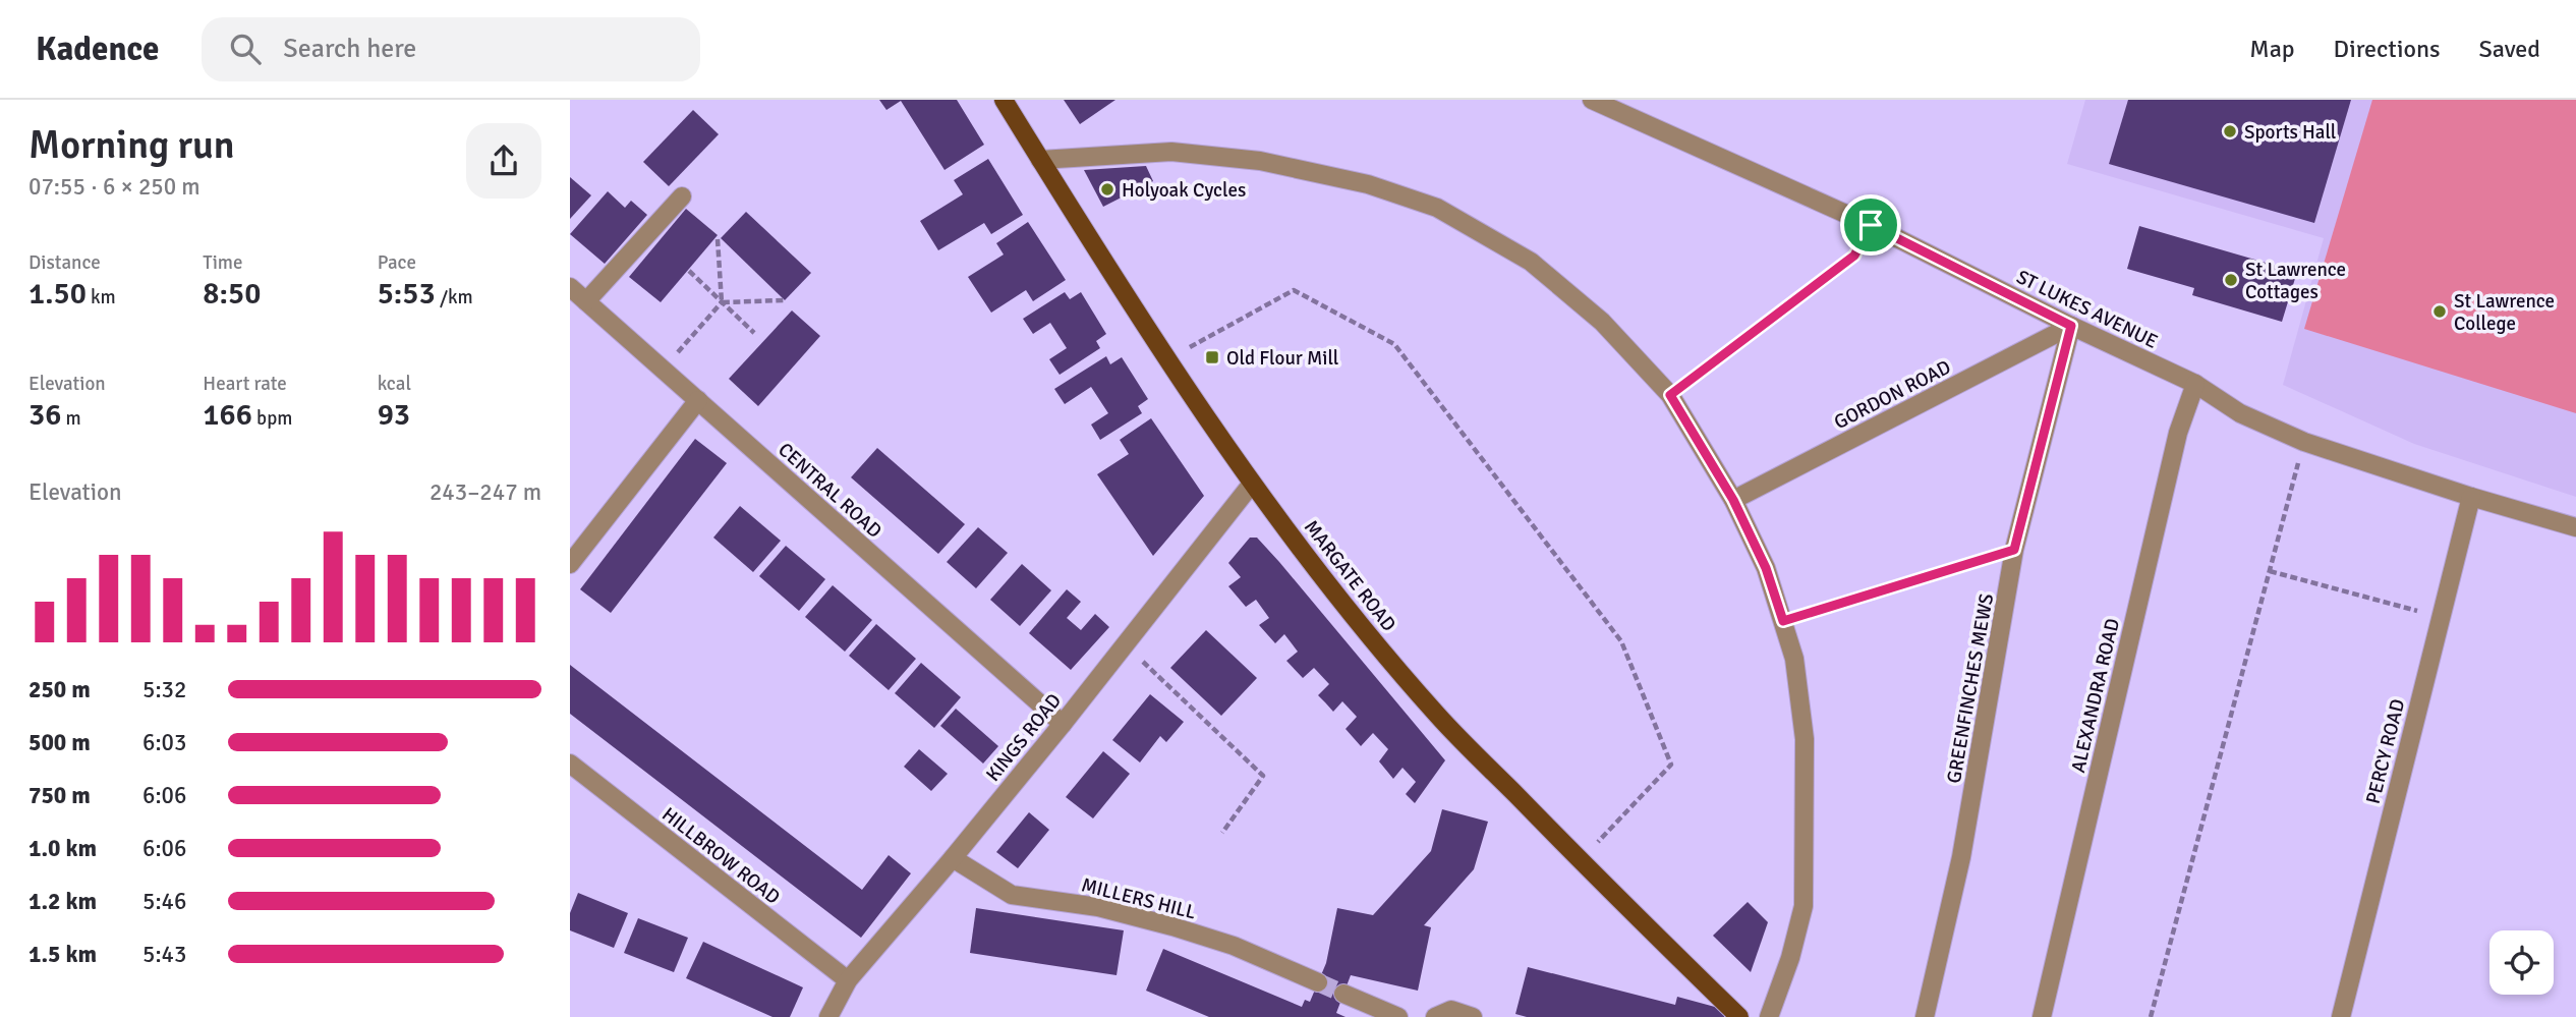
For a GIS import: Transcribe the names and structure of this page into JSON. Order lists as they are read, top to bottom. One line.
{"streets":{"main road":["MARGATE ROAD"],"street":["ST LUKES AVENUE","GORDON ROAD","CENTRAL ROAD","GREENFINCHES MEWS","ALEXANDRA ROAD","KINGS ROAD","PERCY ROAD","HILLBROW ROAD","MILLERS HILL"]},"crossings":[["ST LUKES AVENUE","GORDON ROAD"],["ST LUKES AVENUE","GREENFINCHES MEWS"],["ST LUKES AVENUE","ALEXANDRA ROAD"],["ST LUKES AVENUE","PERCY ROAD"],["GORDON ROAD","GREENFINCHES MEWS"],["CENTRAL ROAD","KINGS ROAD"],["MARGATE ROAD","KINGS ROAD"],["KINGS ROAD","HILLBROW ROAD"],["KINGS ROAD","MILLERS HILL"]],"places":{"other":["Sports Hall","Holyoak Cycles","St Lawrence Cottages","St Lawrence College"],"transit":["Old Flour Mill"]},"page":{"header":"Kadence","search":"Search here","nav":["Map","Directions","Saved"],"heading":["Morning run","07:55 · 6 × 250 m"],"stats":[["Distance","1.50 km"],["Time","8:50"],["Pace","5:53 /km"],["Elevation","36 m"],["Heart rate","166 bpm"],["kcal","93"]],"chart":["Elevation","243–247 m"],"list":[{"name":"250 m","note":"5:32"},{"name":"500 m","note":"6:03"},{"name":"750 m","note":"6:06"},{"name":"1.0 km","note":"6:06"},{"name":"1.2 km","note":"5:46"},{"name":"1.5 km","note":"5:43"}]}}
